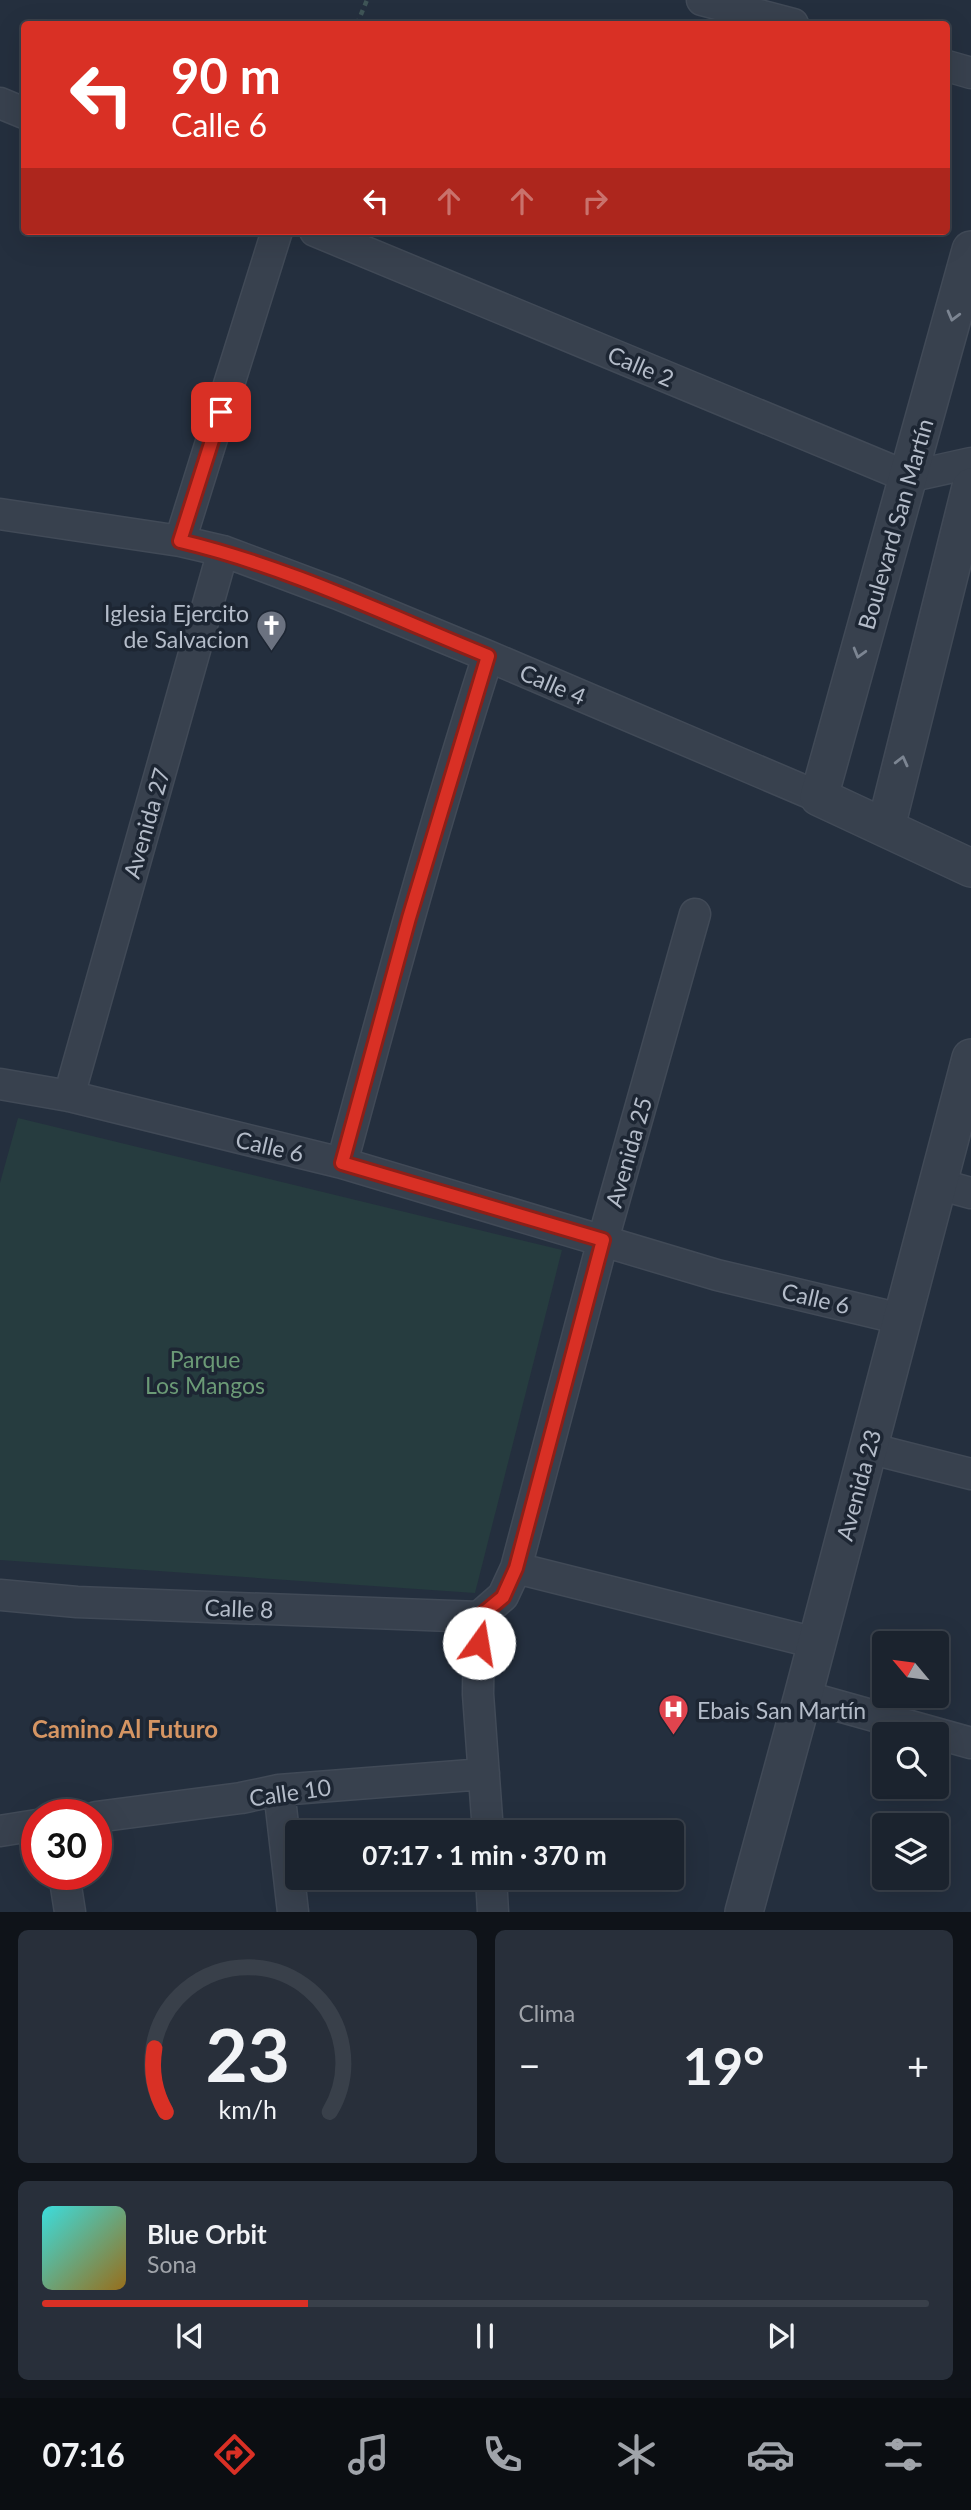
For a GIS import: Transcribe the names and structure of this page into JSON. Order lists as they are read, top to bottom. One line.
{"streets":{"street":["Calle 2","Boulevard San Martín","Calle 4","Avenida 27","Calle 6","Avenida 25","Avenida 23","Calle 8","Calle 10"]},"crossings":[["Calle 2","Boulevard San Martín"],["Boulevard San Martín","Calle 4"],["Calle 4","Avenida 27"],["Avenida 27","Calle 6"],["Calle 6","Avenida 25"],["Calle 6","Avenida 23"],["Avenida 25","Calle 8"]],"districts":["Camino Al Futuro"],"parks":["Parque Los Mangos"],"places":{"church":["Iglesia Ejercito de Salvacion"],"hospital":["Ebais San Martín"]},"north":"top left","page":{"turn":["90 m","Calle 6"],"limit":"30","trip":"07:17 · 1 min · 370 m","tile":"Clima","heat":["−","19°","+"],"song":["Blue Orbit","Sona"],"tabs":"07:16","gauge":["23","km/h"]}}
